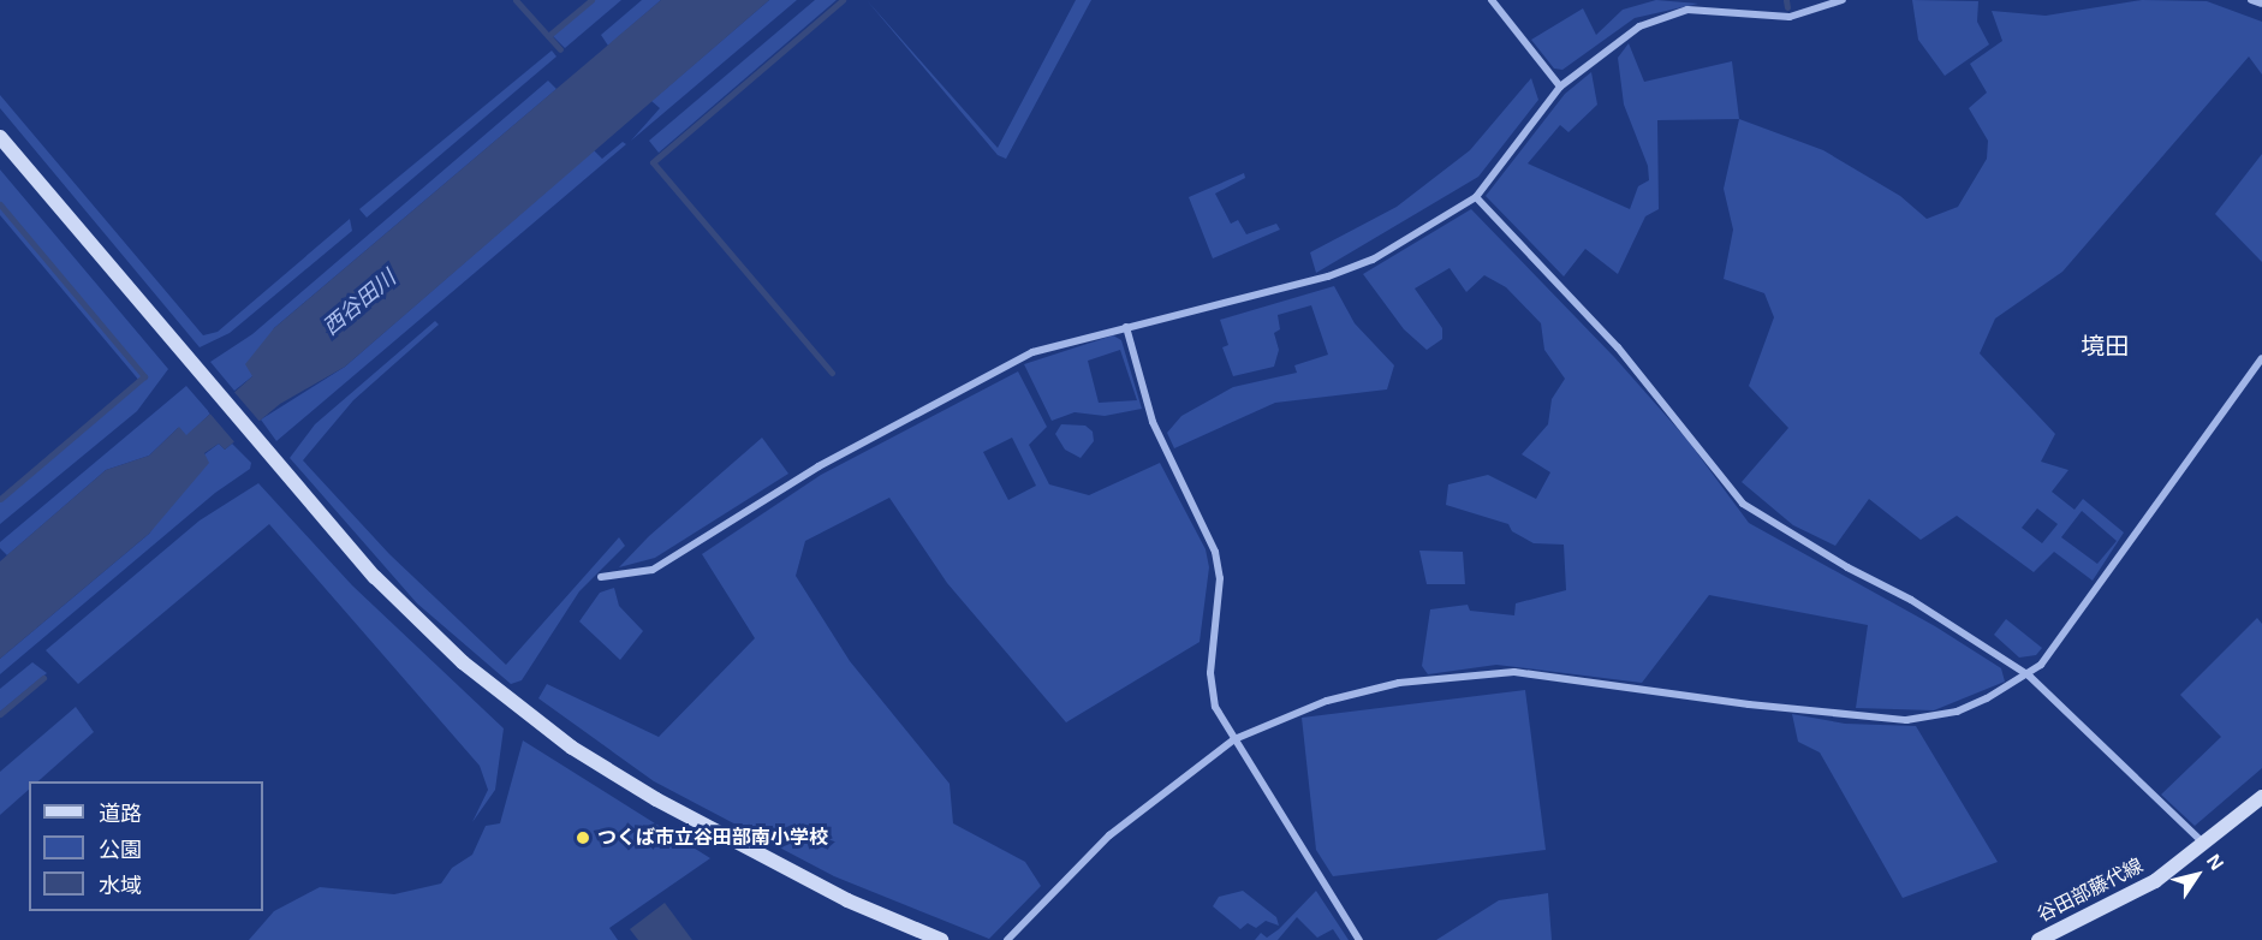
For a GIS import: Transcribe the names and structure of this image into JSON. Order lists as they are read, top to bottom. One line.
{"streets":{"street":["谷田部藤代線"]},"districts":["境田"],"water":["西谷田川"],"places":["つくば市立谷田部南小学校"],"legend":["道路","公園","水域"],"north":"top right"}
